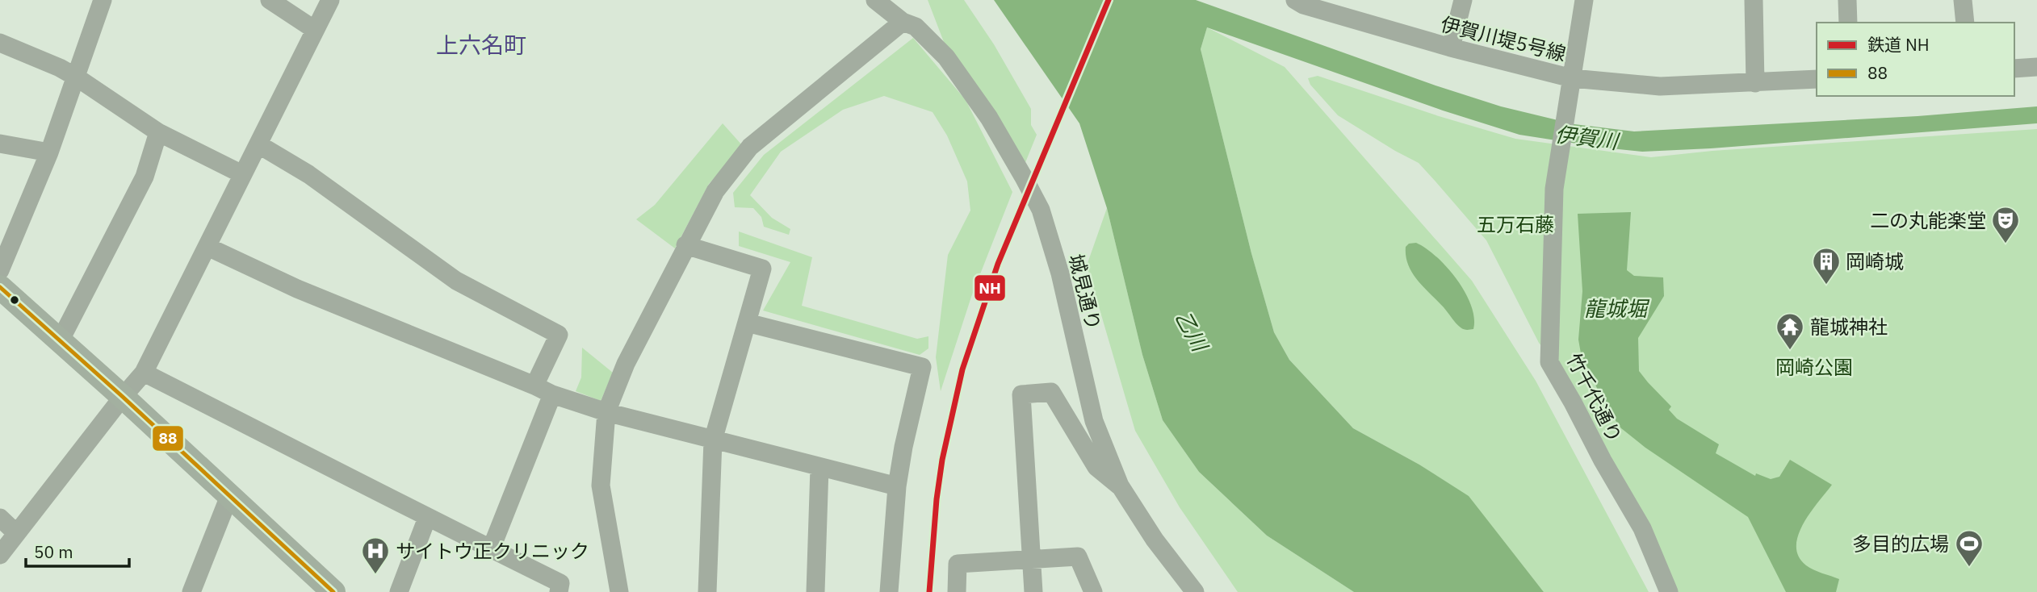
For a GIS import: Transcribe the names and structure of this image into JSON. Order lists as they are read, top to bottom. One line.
{"streets":{"street":["伊賀川堤5号線","城見通り","竹千代通り"]},"crossings":[["伊賀川堤5号線","竹千代通り"]],"districts":["上六名町"],"water":["伊賀川","龍城堀","乙川"],"parks":["五万石藤","岡崎公園"],"places":{"theatre":["二の丸能楽堂"],"building":["岡崎城"],"temple":["龍城神社"],"sports":["多目的広場"],"hospital":["サイトウ正クリニック"]},"lines":["rail line NH","transit line 88"],"legend":["鉄道 NH","88"],"scale_bar":"50 m"}
